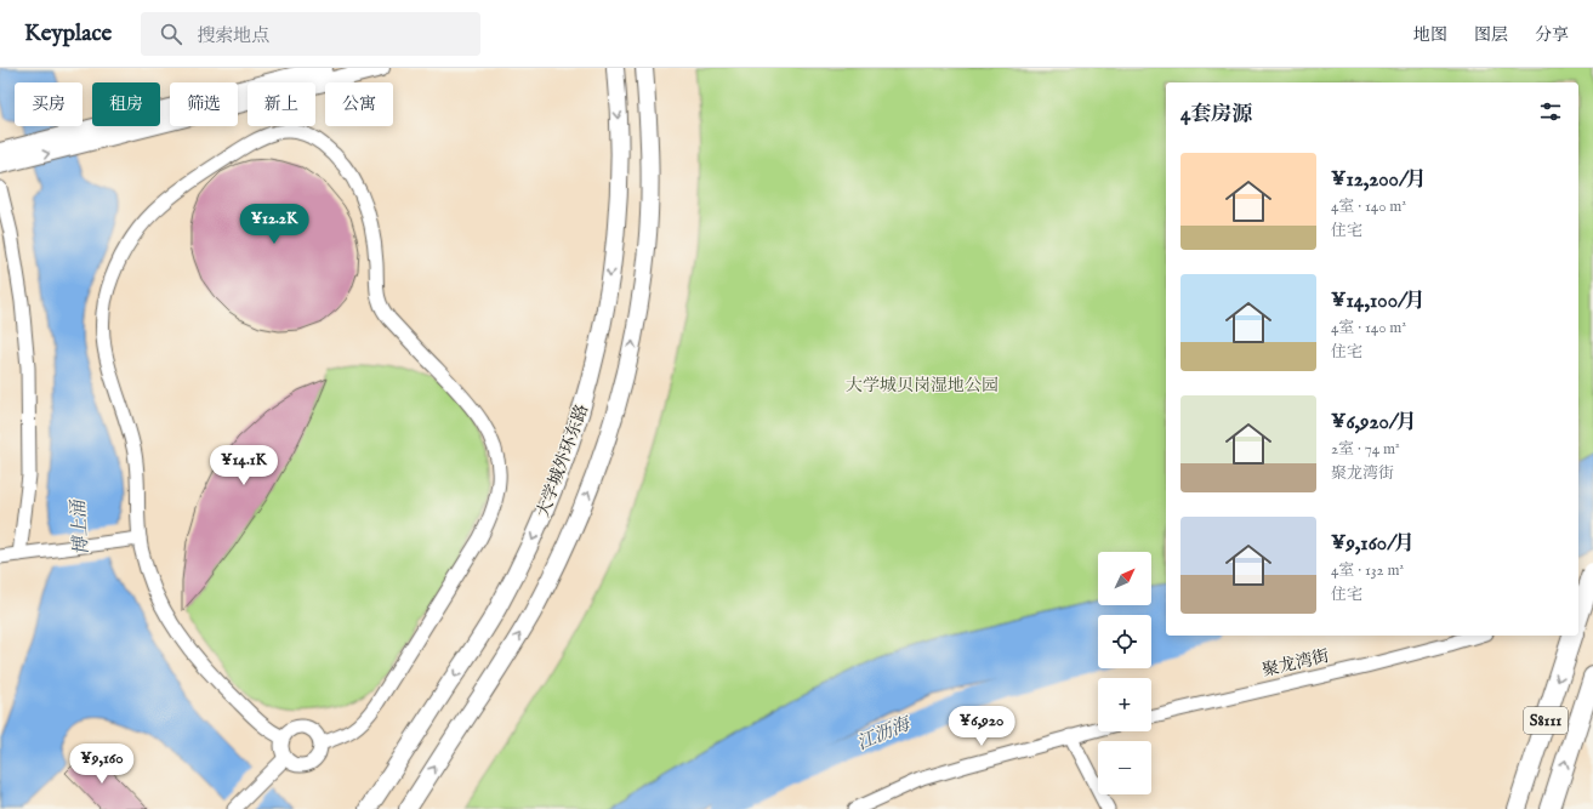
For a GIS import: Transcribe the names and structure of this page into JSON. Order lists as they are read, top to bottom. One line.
{"streets":{"highway":["S8111"],"main road":["大学城外环东路"],"street":["聚龙湾街"]},"water":["博上涌","江沥海"],"parks":["大学城贝岗湿地公园"],"north":"top right","page":{"header":"Keyplace","search":"搜索地点","nav":["地图","图层","分享"],"chip":["买房","租房","筛选","新上","公寓"],"heading":"4套房源","list":[{"name":"¥12,200/月","note":"4室 · 140 m² · 住宅"},{"name":"¥14,100/月","note":"4室 · 140 m² · 住宅"},{"name":"¥6,920/月","note":"2室 · 74 m² · 聚龙湾街"},{"name":"¥9,160/月","note":"4室 · 132 m² · 住宅"}],"price":["¥12.2K","¥14.1K","¥6,920","¥9,160"],"map_buttons":["+","−"]}}
